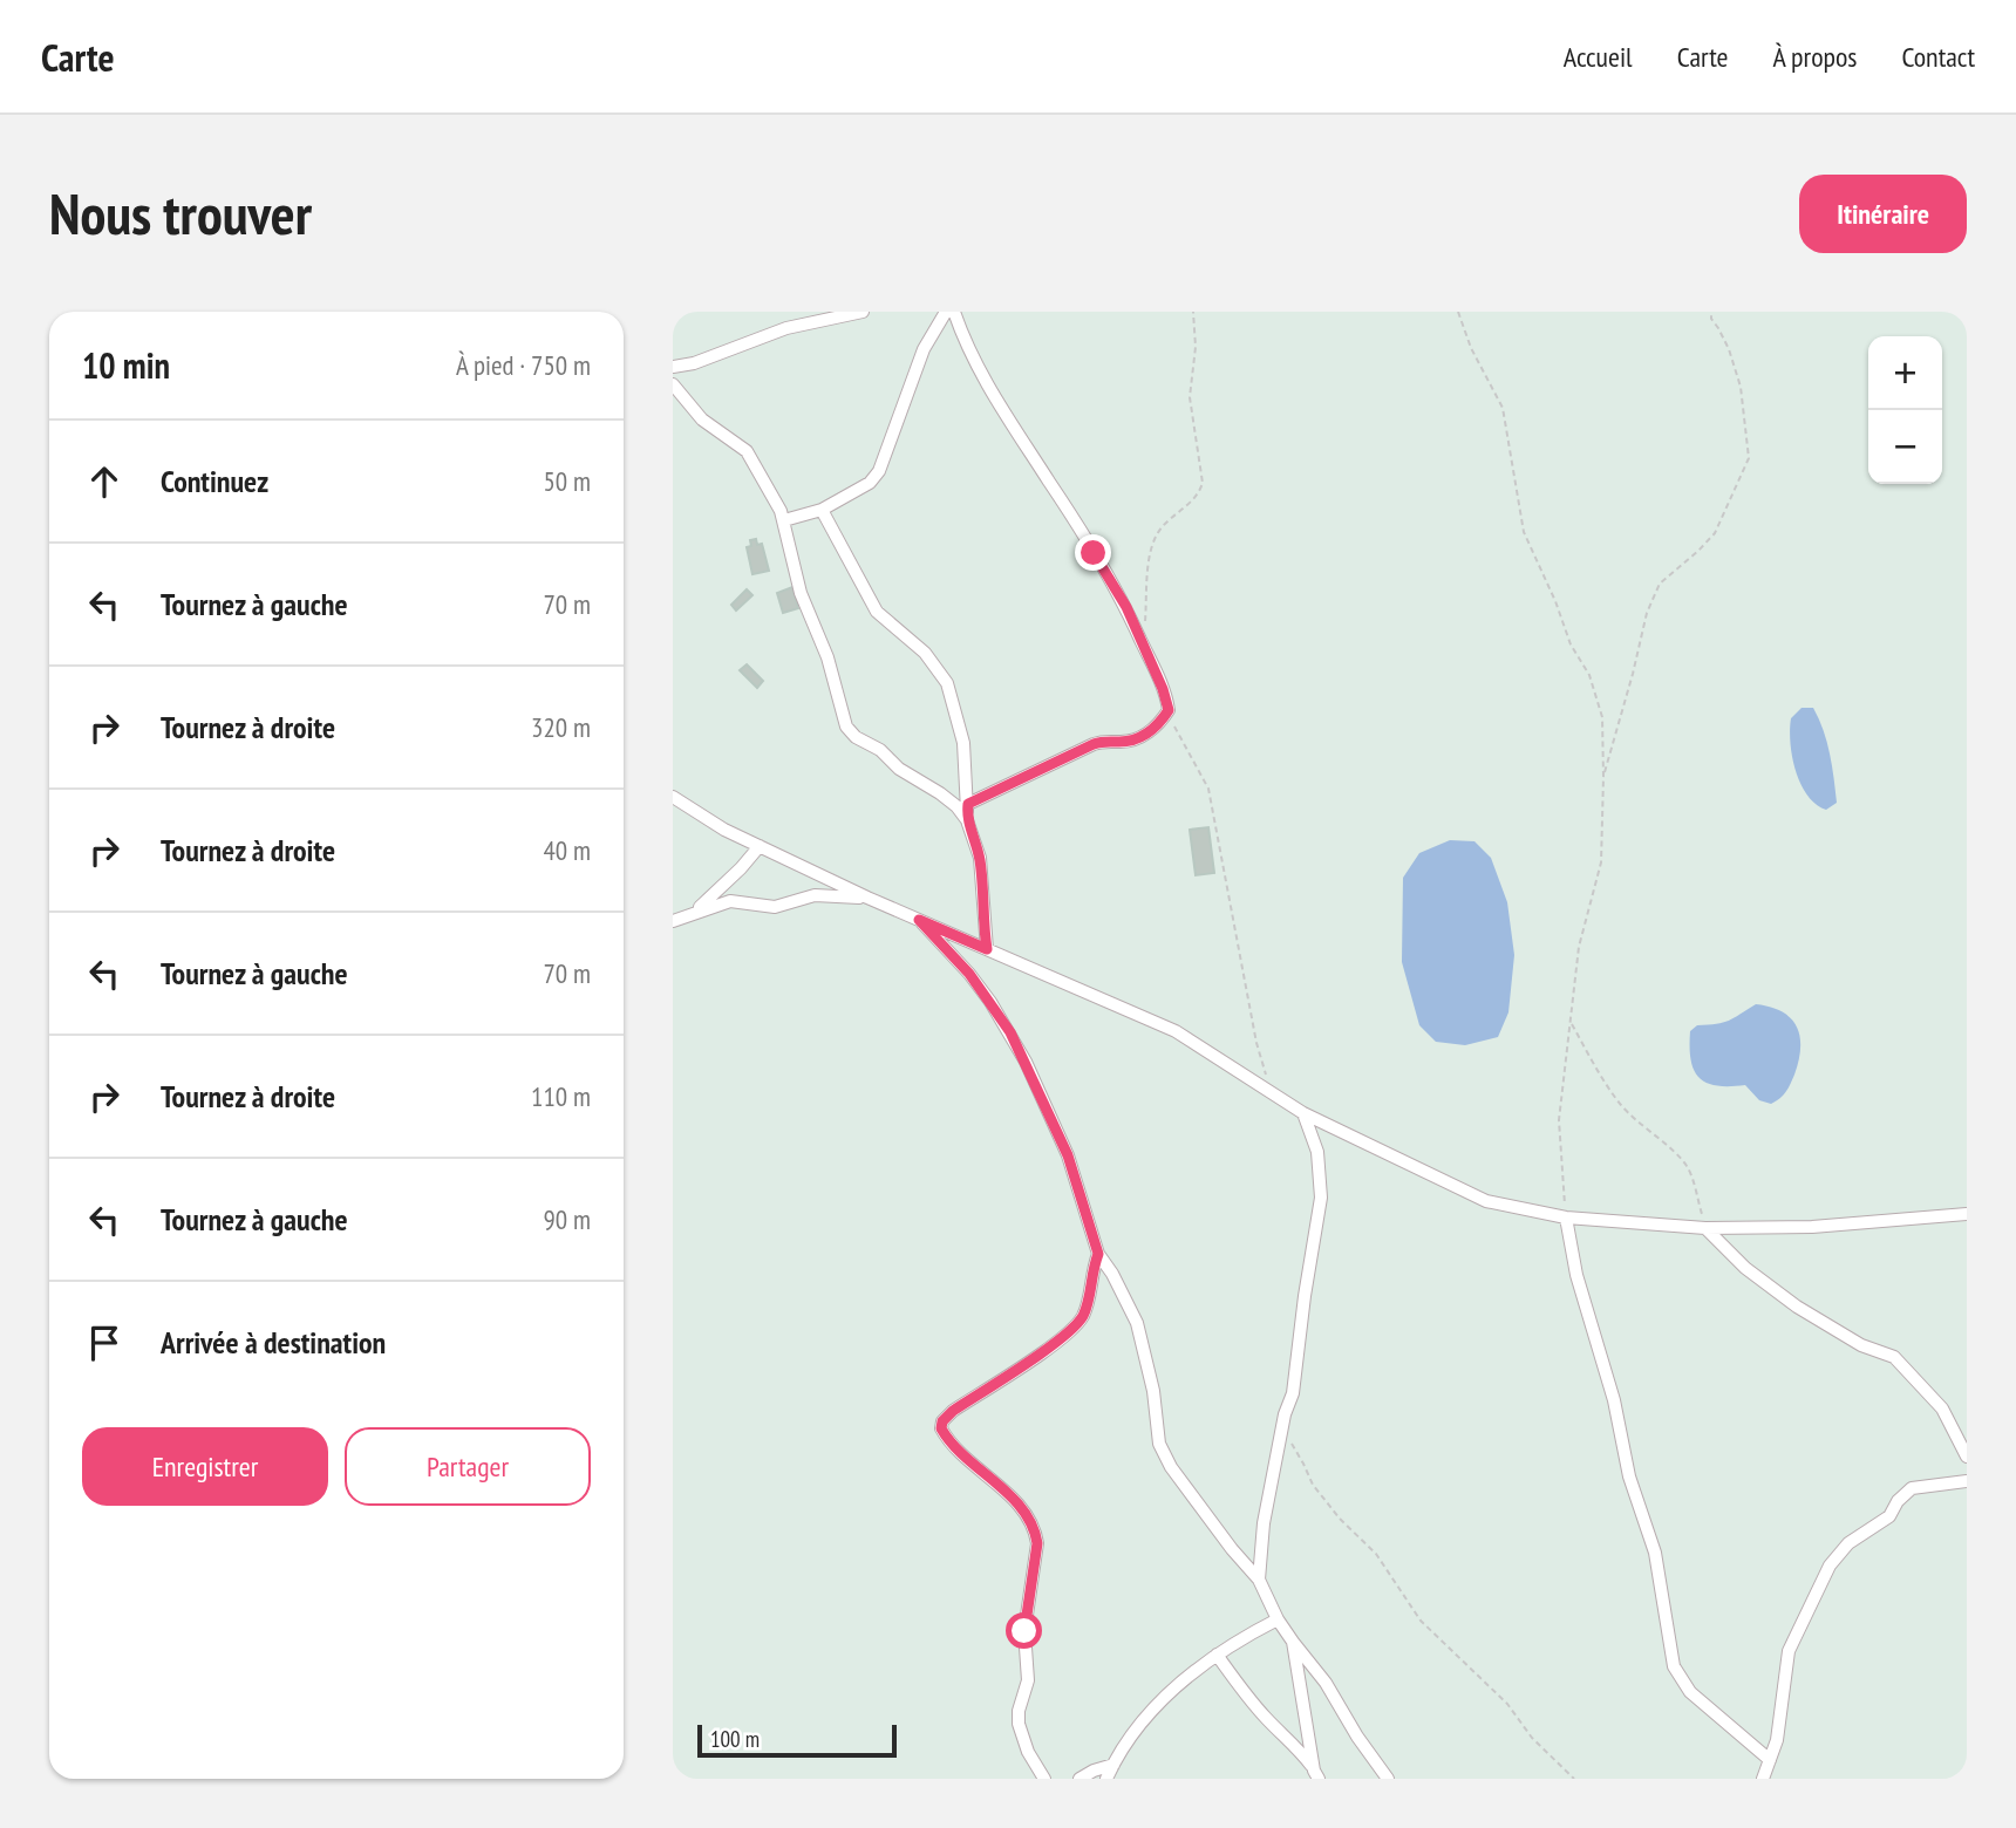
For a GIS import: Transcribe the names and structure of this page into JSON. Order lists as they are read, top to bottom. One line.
{"scale_bar":"100 m","page":{"header":"Carte","nav":["Accueil","Carte","À propos","Contact"],"buttons":["Itinéraire",["Enregistrer","Partager"]],"title":"Nous trouver","heading":["10 min","À pied · 750 m"],"map_buttons":["+","−"],"list":[["Continuez","50 m"],["Tournez à gauche","70 m"],["Tournez à droite","320 m"],["Tournez à droite","40 m"],["Tournez à gauche","70 m"],["Tournez à droite","110 m"],["Tournez à gauche","90 m"],"Arrivée à destination"],"scale":"100 m"}}
